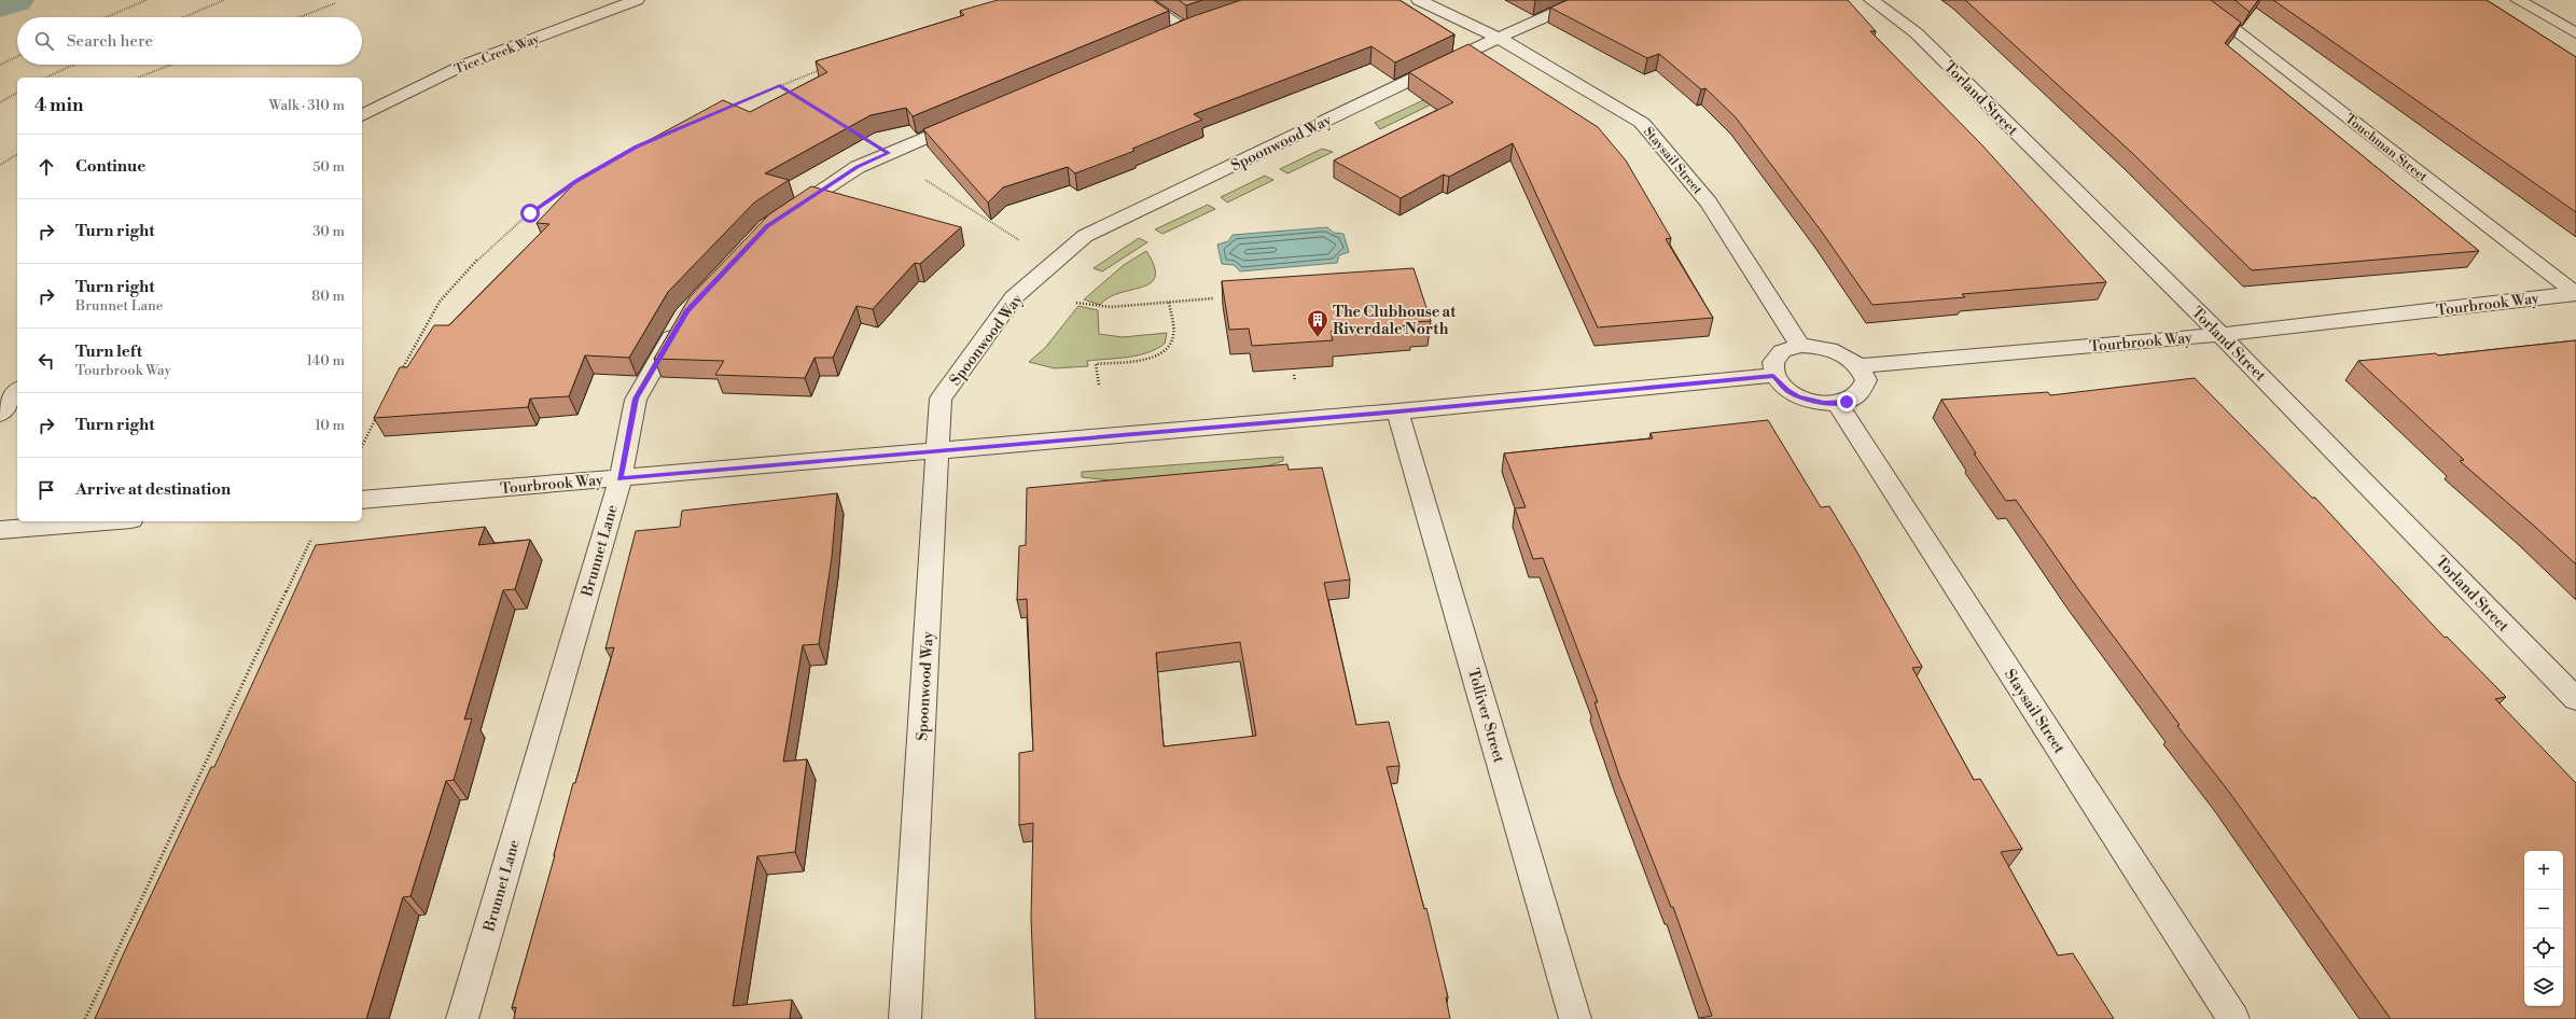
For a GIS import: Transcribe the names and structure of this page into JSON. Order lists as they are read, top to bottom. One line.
{"streets":{"street":["Tice Creek Way","Torland Street","Spoonwood Way","Touchman Street","Staysail Street","Tourbrook Way","Brunnet Lane","Tolliver Street"]},"crossings":[["Torland Street","Tourbrook Way"],["Spoonwood Way","Staysail Street"],["Spoonwood Way","Tourbrook Way"],["Touchman Street","Tourbrook Way"],["Staysail Street","Tourbrook Way"],["Tourbrook Way","Brunnet Lane"],["Tourbrook Way","Tolliver Street"]],"places":{"building":["The Clubhouse at Riverdale North"]},"page":{"search":"Search here","heading":["4 min","Walk · 310 m"],"list":[["Continue","50 m"],["Turn right","30 m"],["Turn right","Brunnet Lane","80 m"],["Turn left","Tourbrook Way","140 m"],["Turn right","10 m"],"Arrive at destination"],"map_buttons":["+","−"]}}
